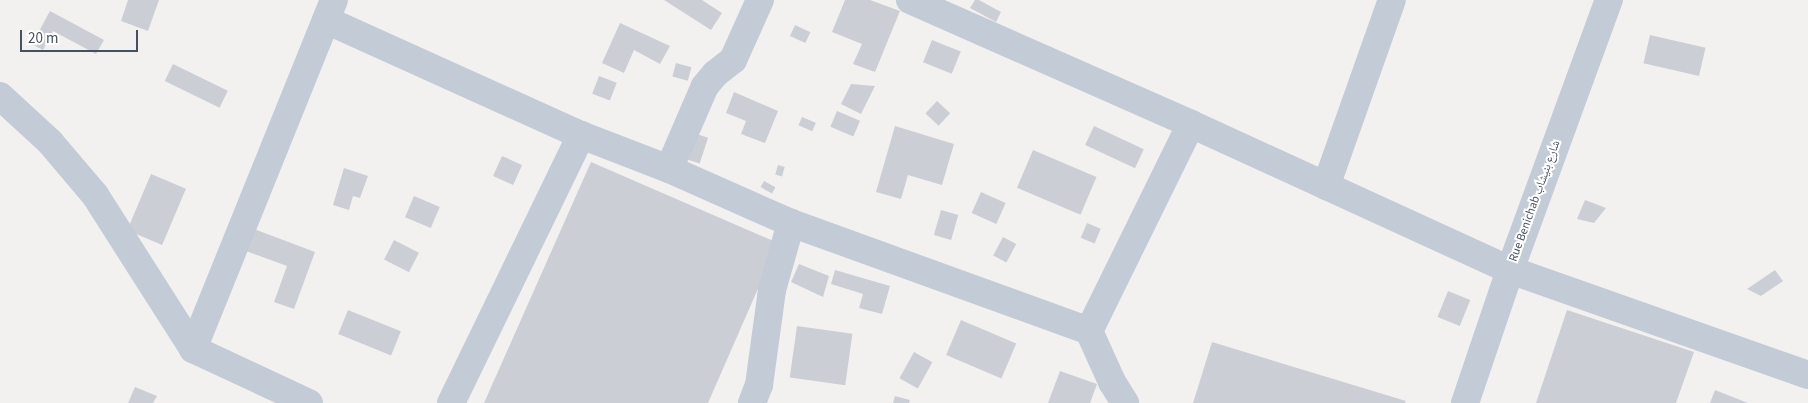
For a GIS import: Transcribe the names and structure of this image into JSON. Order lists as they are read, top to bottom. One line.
{"streets":{"street":["Rue Benichab شارع بنيشاب"]},"scale_bar":"20 m"}
